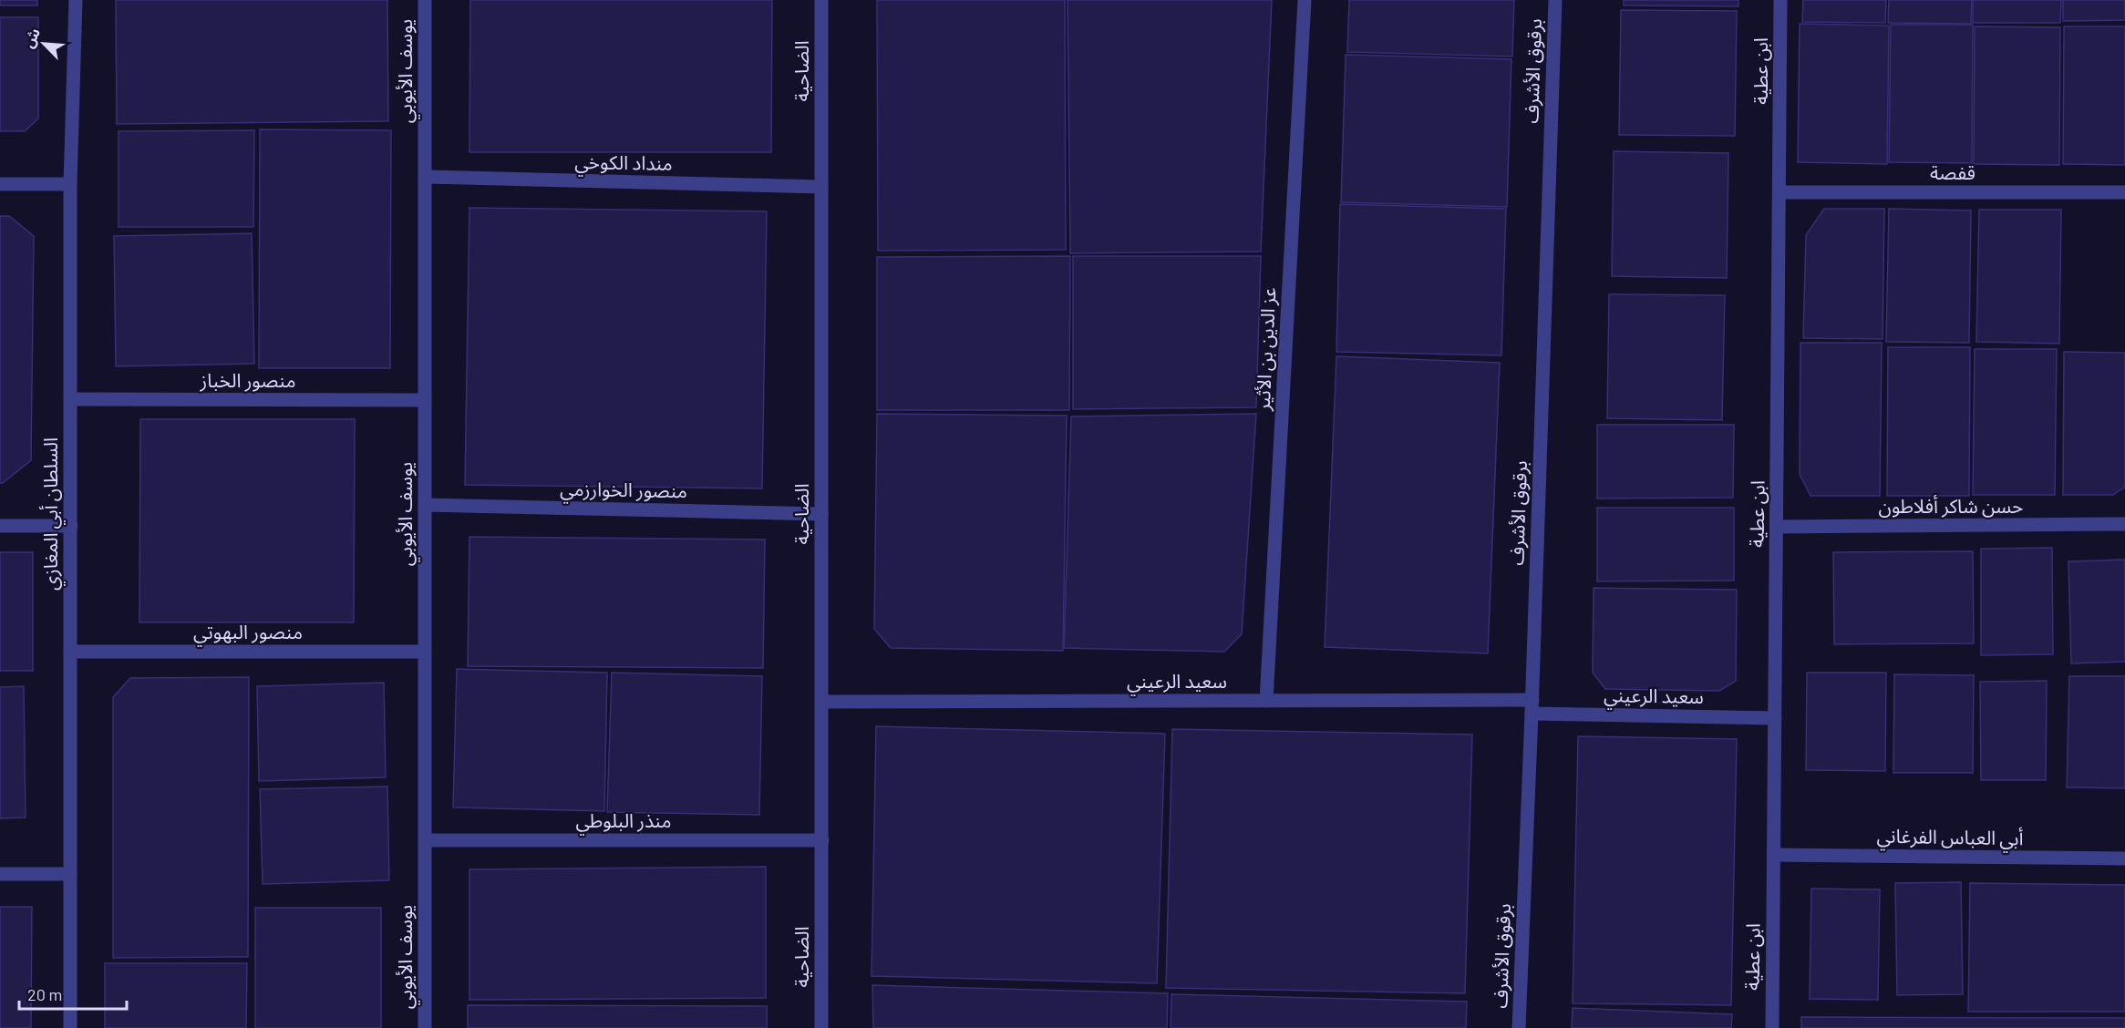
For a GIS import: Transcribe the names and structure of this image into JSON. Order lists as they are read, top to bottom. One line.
{"streets":{"street":["يوسف الأيوبي","الضاحية","برقوق الأشرف","ابن عطية","منداد الكوخي","قفصة","عز الدين بن الأثير","منصور الخباز","منصور الخوارزمي","حسن شاكر أفلاطون","السلطان أبي المغازي","منصور البهوتي","سعيد الرعيني","منذر البلوطي","أبي العباس الفرغاني"]},"crossings":[["يوسف الأيوبي","منداد الكوخي"],["يوسف الأيوبي","منصور الخباز"],["يوسف الأيوبي","منصور الخوارزمي"],["يوسف الأيوبي","منصور البهوتي"],["يوسف الأيوبي","منذر البلوطي"],["الضاحية","منداد الكوخي"],["الضاحية","منصور الخوارزمي"],["الضاحية","سعيد الرعيني"],["الضاحية","منذر البلوطي"],["برقوق الأشرف","سعيد الرعيني"],["ابن عطية","قفصة"],["ابن عطية","حسن شاكر أفلاطون"],["ابن عطية","سعيد الرعيني"],["ابن عطية","أبي العباس الفرغاني"],["عز الدين بن الأثير","سعيد الرعيني"],["منصور الخباز","السلطان أبي المغازي"],["السلطان أبي المغازي","منصور البهوتي"]],"scale_bar":"20 m","north":"top left"}
